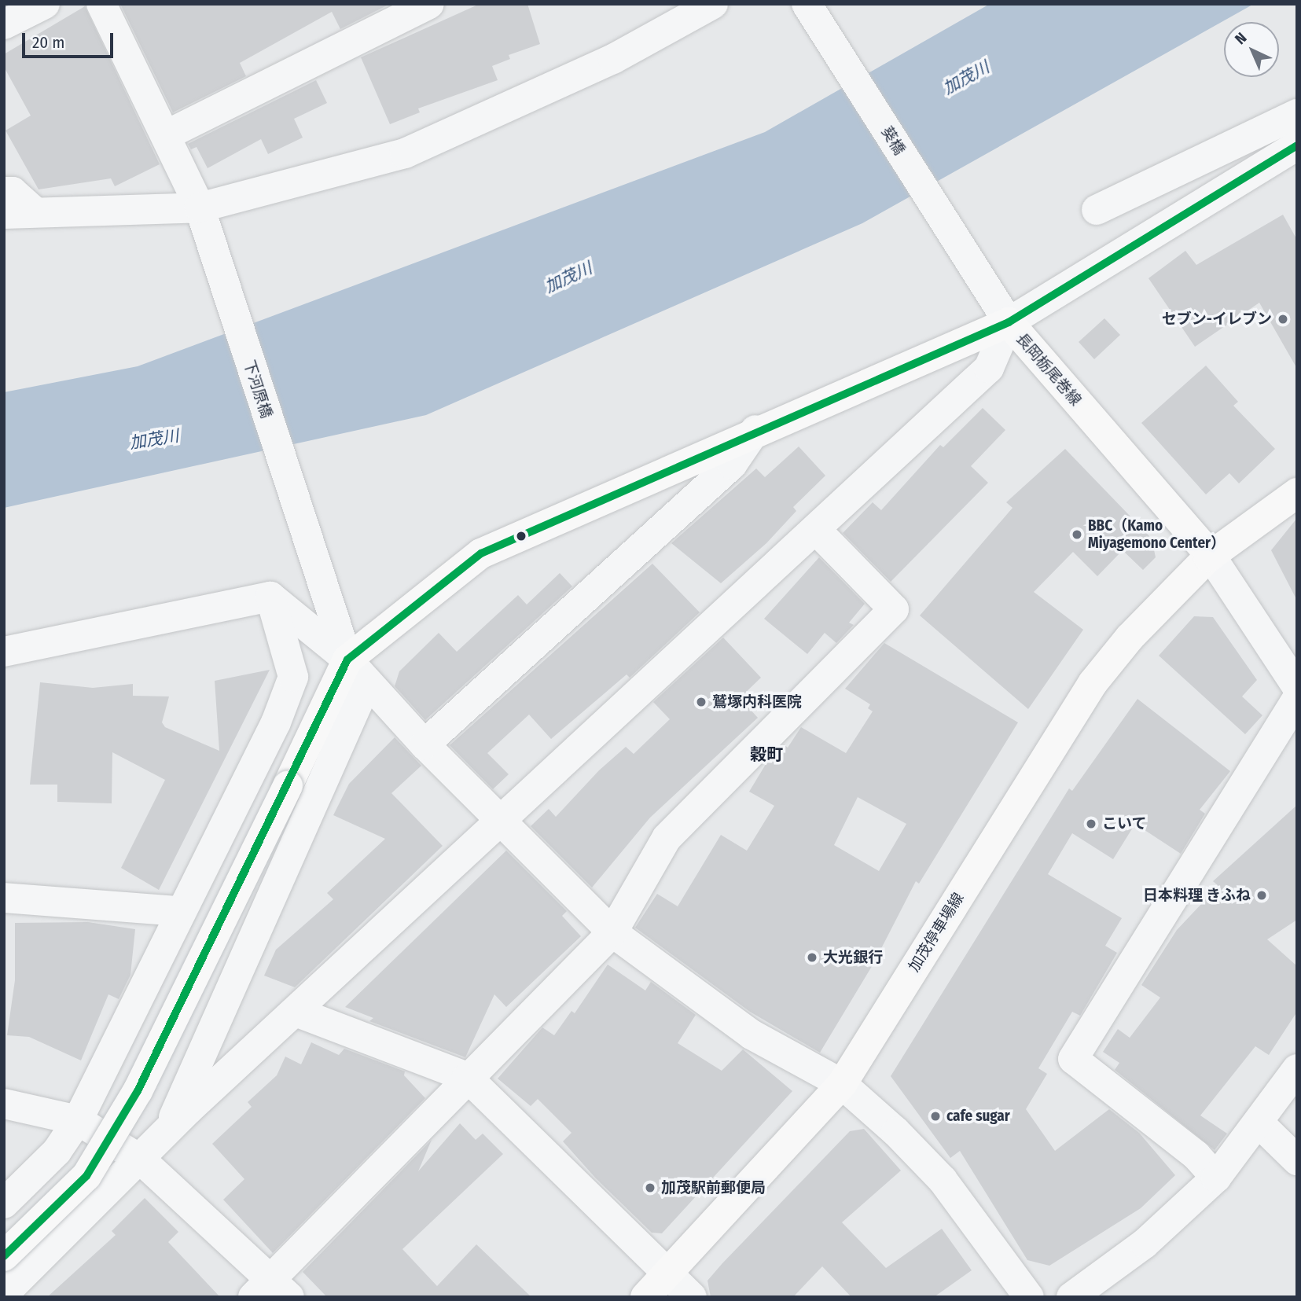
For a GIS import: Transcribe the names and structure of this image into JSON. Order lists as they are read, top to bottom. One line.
{"streets":{"main road":["長岡栃尾巻線","加茂停車場線"],"street":["葵橋","下河原橋"]},"crossings":[["葵橋","長岡栃尾巻線"],["長岡栃尾巻線","下河原橋"],["長岡栃尾巻線","加茂停車場線"]],"districts":["穀町"],"water":["加茂川"],"places":["セブン-イレブン","BBC（Kamo Miyagemono Center）","鷲塚内科医院","こいて","日本料理 きふね","大光銀行","cafe sugar","加茂駅前郵便局"],"scale_bar":"20 m","north":"top left"}
